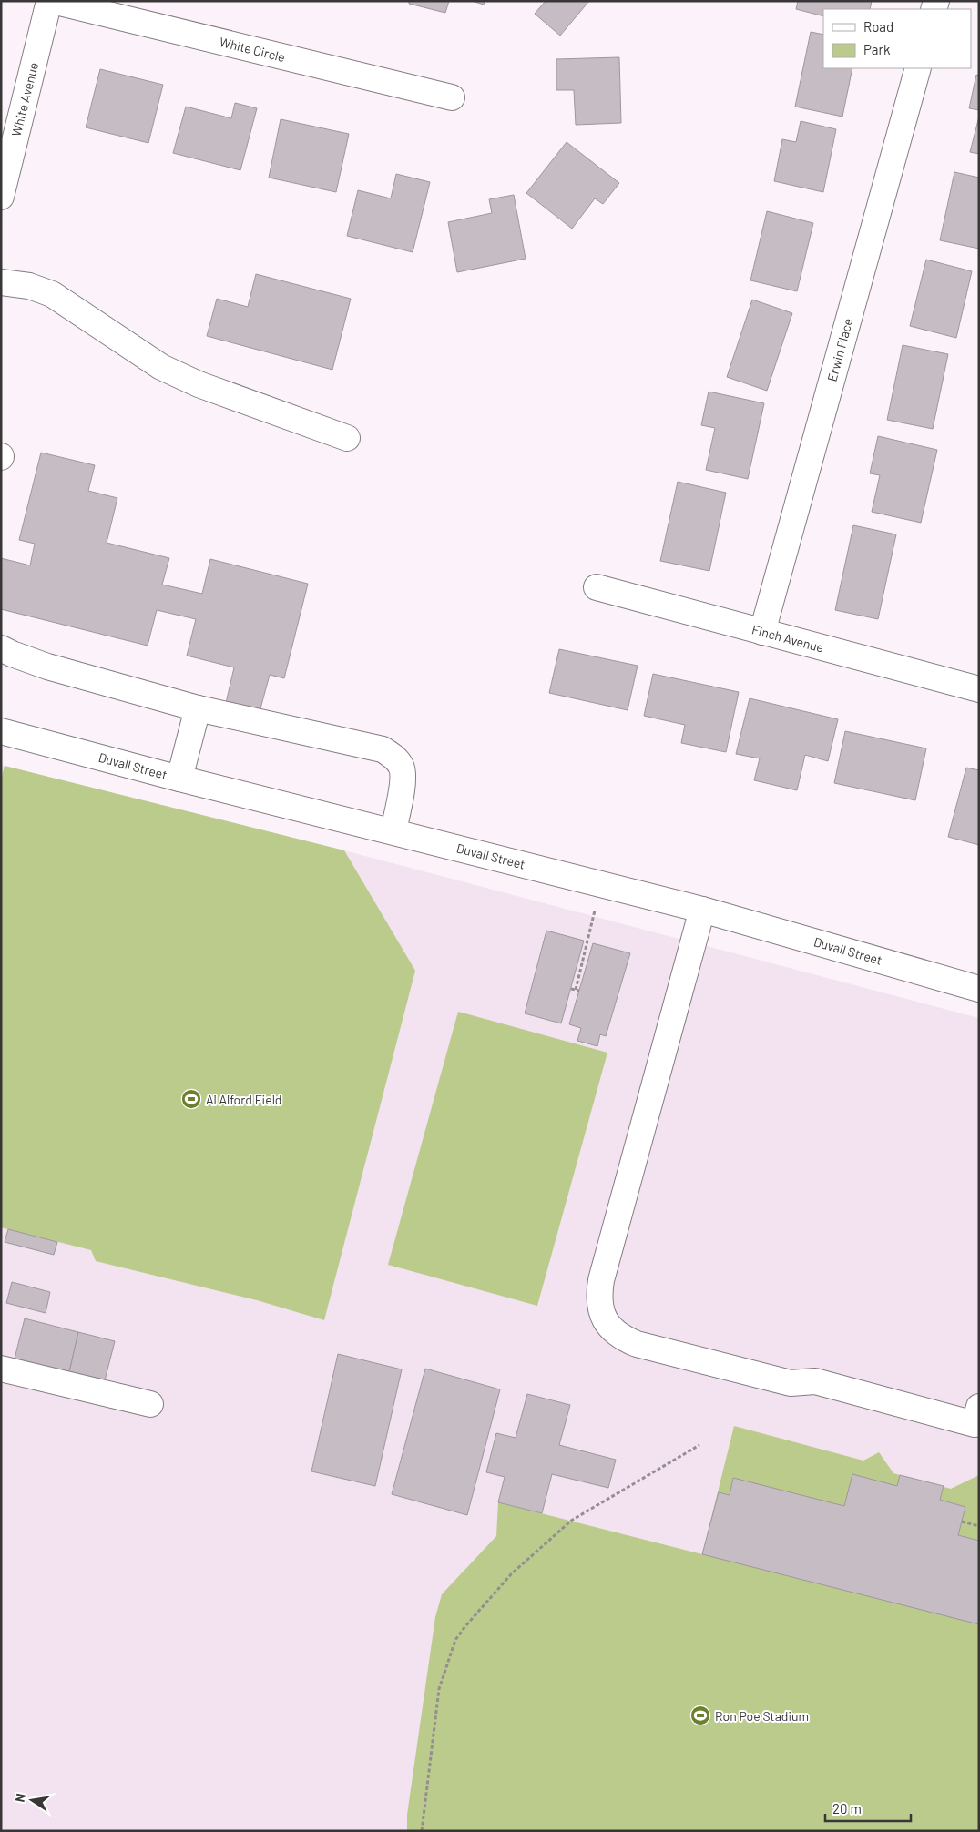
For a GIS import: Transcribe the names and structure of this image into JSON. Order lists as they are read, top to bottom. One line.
{"streets":{"street":["White Circle","White Avenue","Erwin Place","Finch Avenue","Duvall Street"]},"crossings":[["White Circle","White Avenue"],["Erwin Place","Finch Avenue"]],"places":{"sports":["Al Alford Field","Ron Poe Stadium"]},"legend":["Road","Park"],"scale_bar":"20 m","north":"left"}
